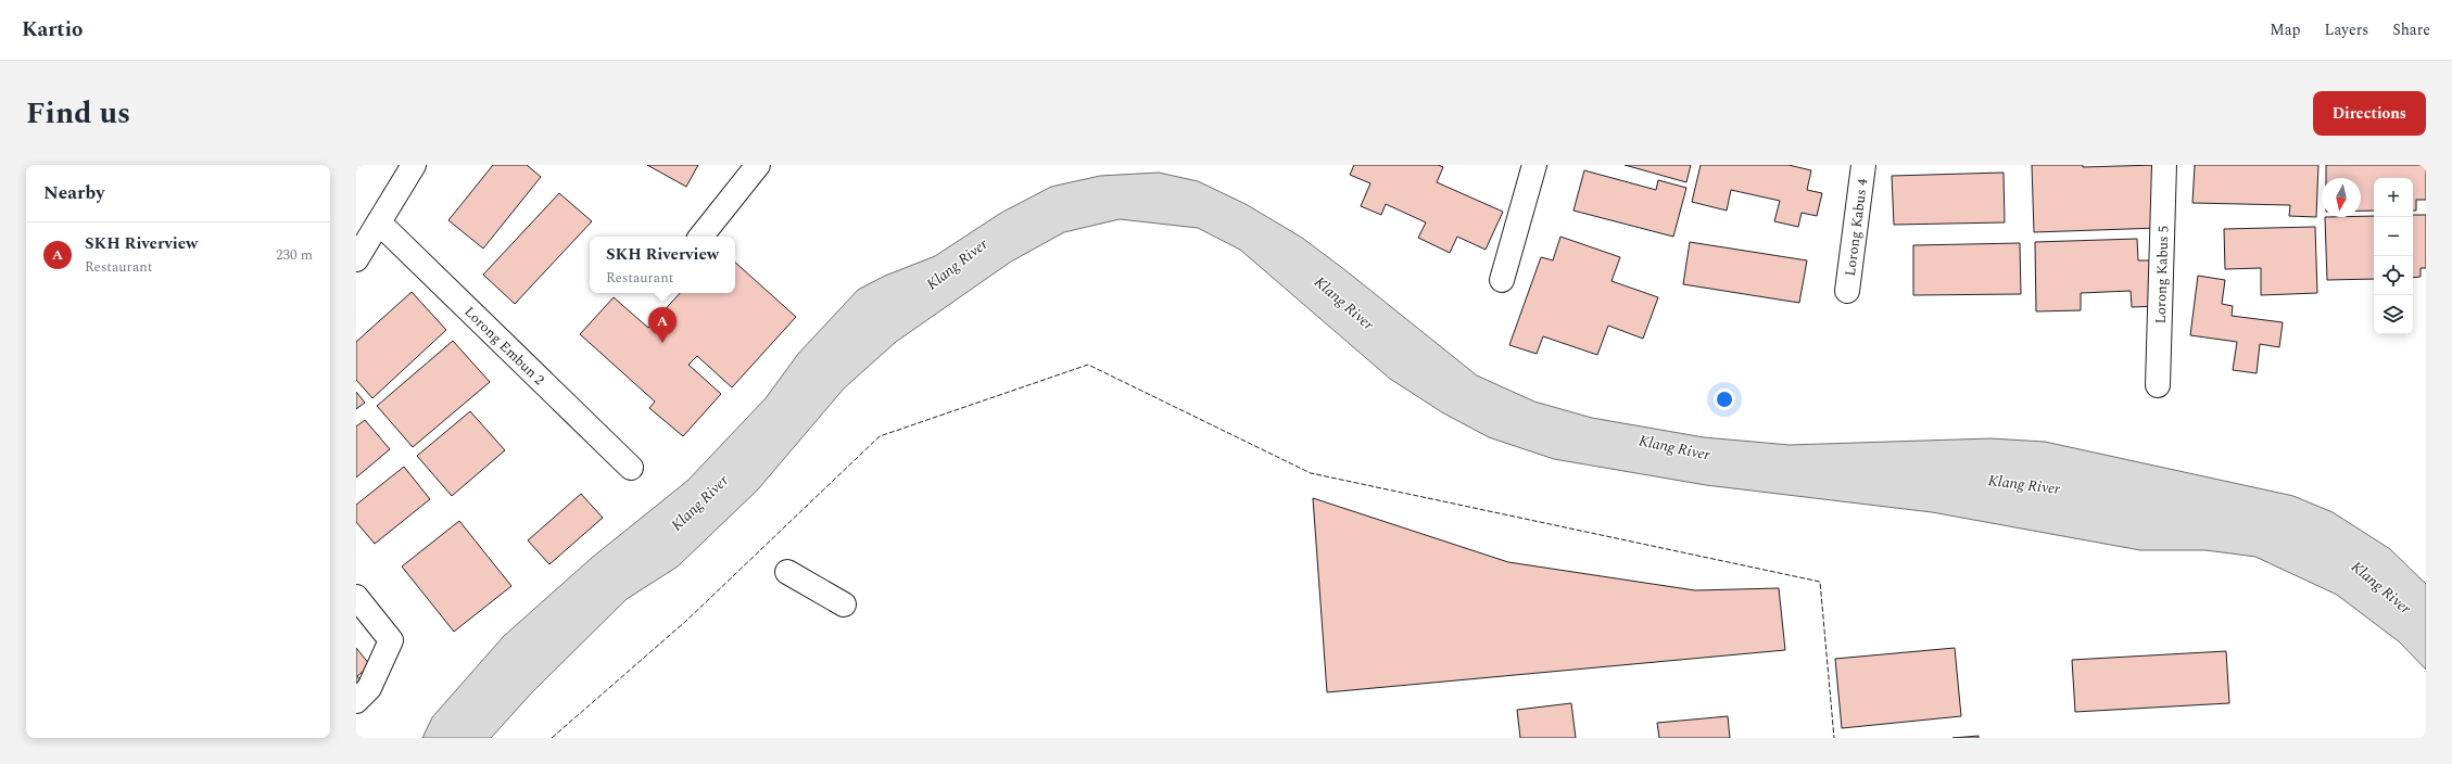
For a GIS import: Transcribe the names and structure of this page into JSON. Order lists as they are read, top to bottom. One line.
{"streets":{"street":["Lorong Kabus 4","Lorong Kabus 5","Lorong Embun 2"]},"water":["Klang River"],"north":"bottom","page":{"header":"Kartio","nav":["Map","Layers","Share"],"title":"Find us","buttons":"Directions","heading":"Nearby","map_buttons":["+","−"],"list":[{"mark":"A","name":"SKH Riverview","note":"Restaurant","value":"230 m"}],"popup":["SKH Riverview","Restaurant"],"pins":"A"}}
